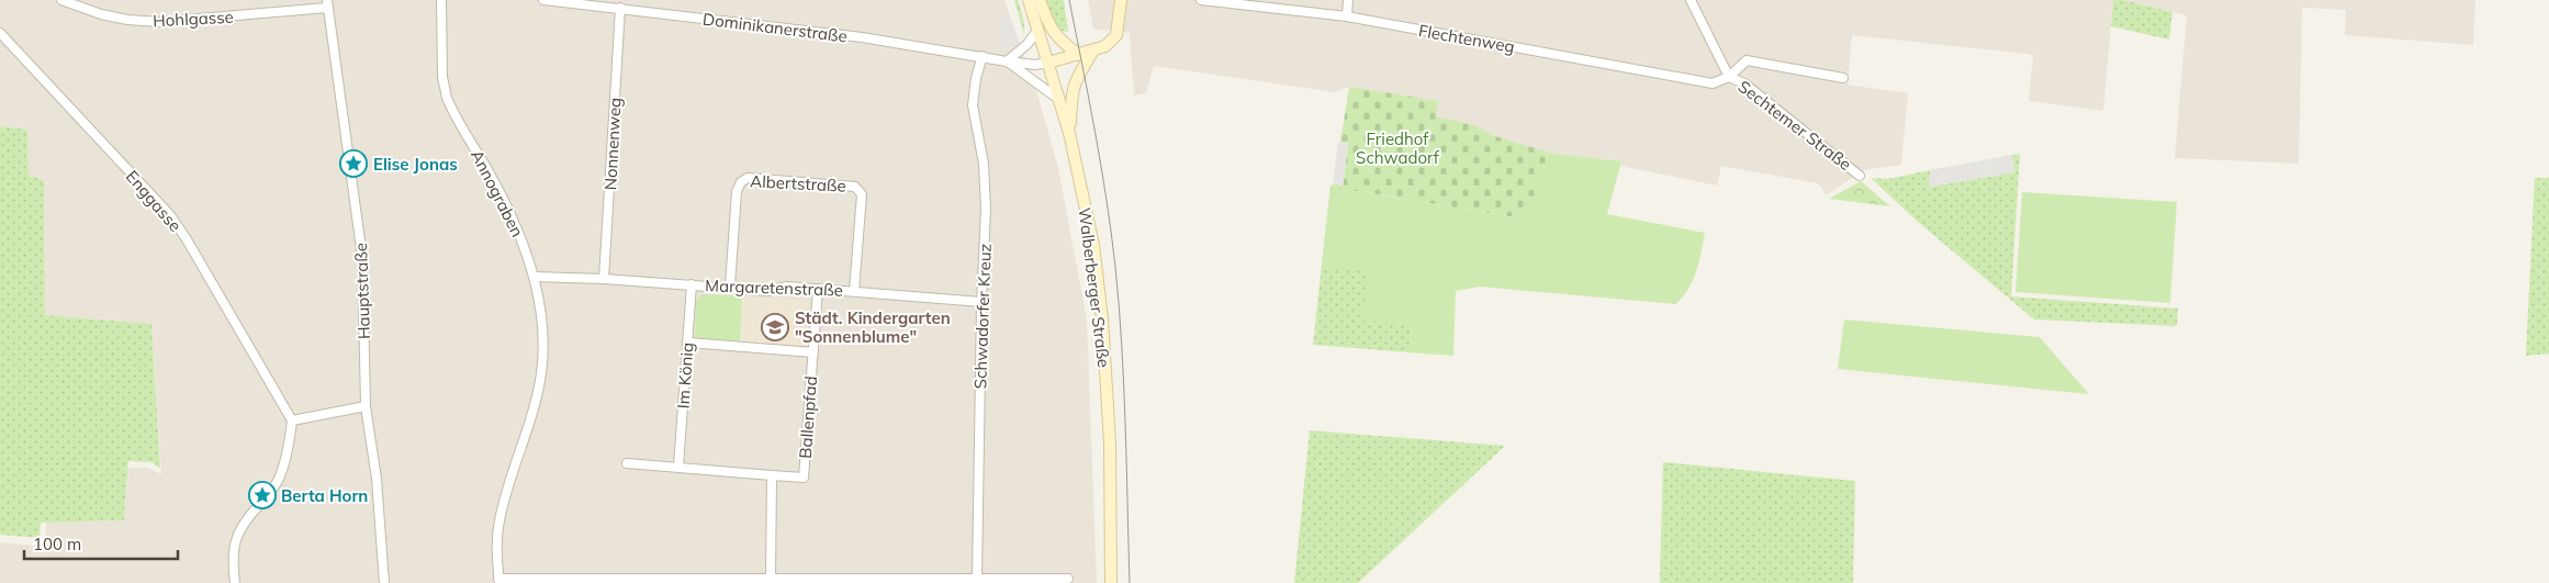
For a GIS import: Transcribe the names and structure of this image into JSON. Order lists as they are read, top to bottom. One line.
{"streets":{"main road":["Walberberger Straße"],"street":["Hohlgasse","Dominikanerstraße","Flechtenweg","Sechtemer Straße","Nonnenweg","Albertstraße","Annograben","Enggasse","Margaretenstraße","Hauptstraße","Schwadorfer Kreuz","Im König","Ballenpfad"]},"crossings":[["Hohlgasse","Hauptstraße"],["Dominikanerstraße","Nonnenweg"],["Dominikanerstraße","Walberberger Straße"],["Dominikanerstraße","Schwadorfer Kreuz"],["Flechtenweg","Sechtemer Straße"],["Nonnenweg","Margaretenstraße"],["Albertstraße","Margaretenstraße"],["Annograben","Margaretenstraße"],["Margaretenstraße","Schwadorfer Kreuz"],["Margaretenstraße","Im König"],["Margaretenstraße","Ballenpfad"]],"parks":["Friedhof Schwadorf"],"places":{"place":["Elise Jonas","Berta Horn"],"school or university":["Städt. Kindergarten \"Sonnenblume\""]},"scale_bar":"100 m"}
